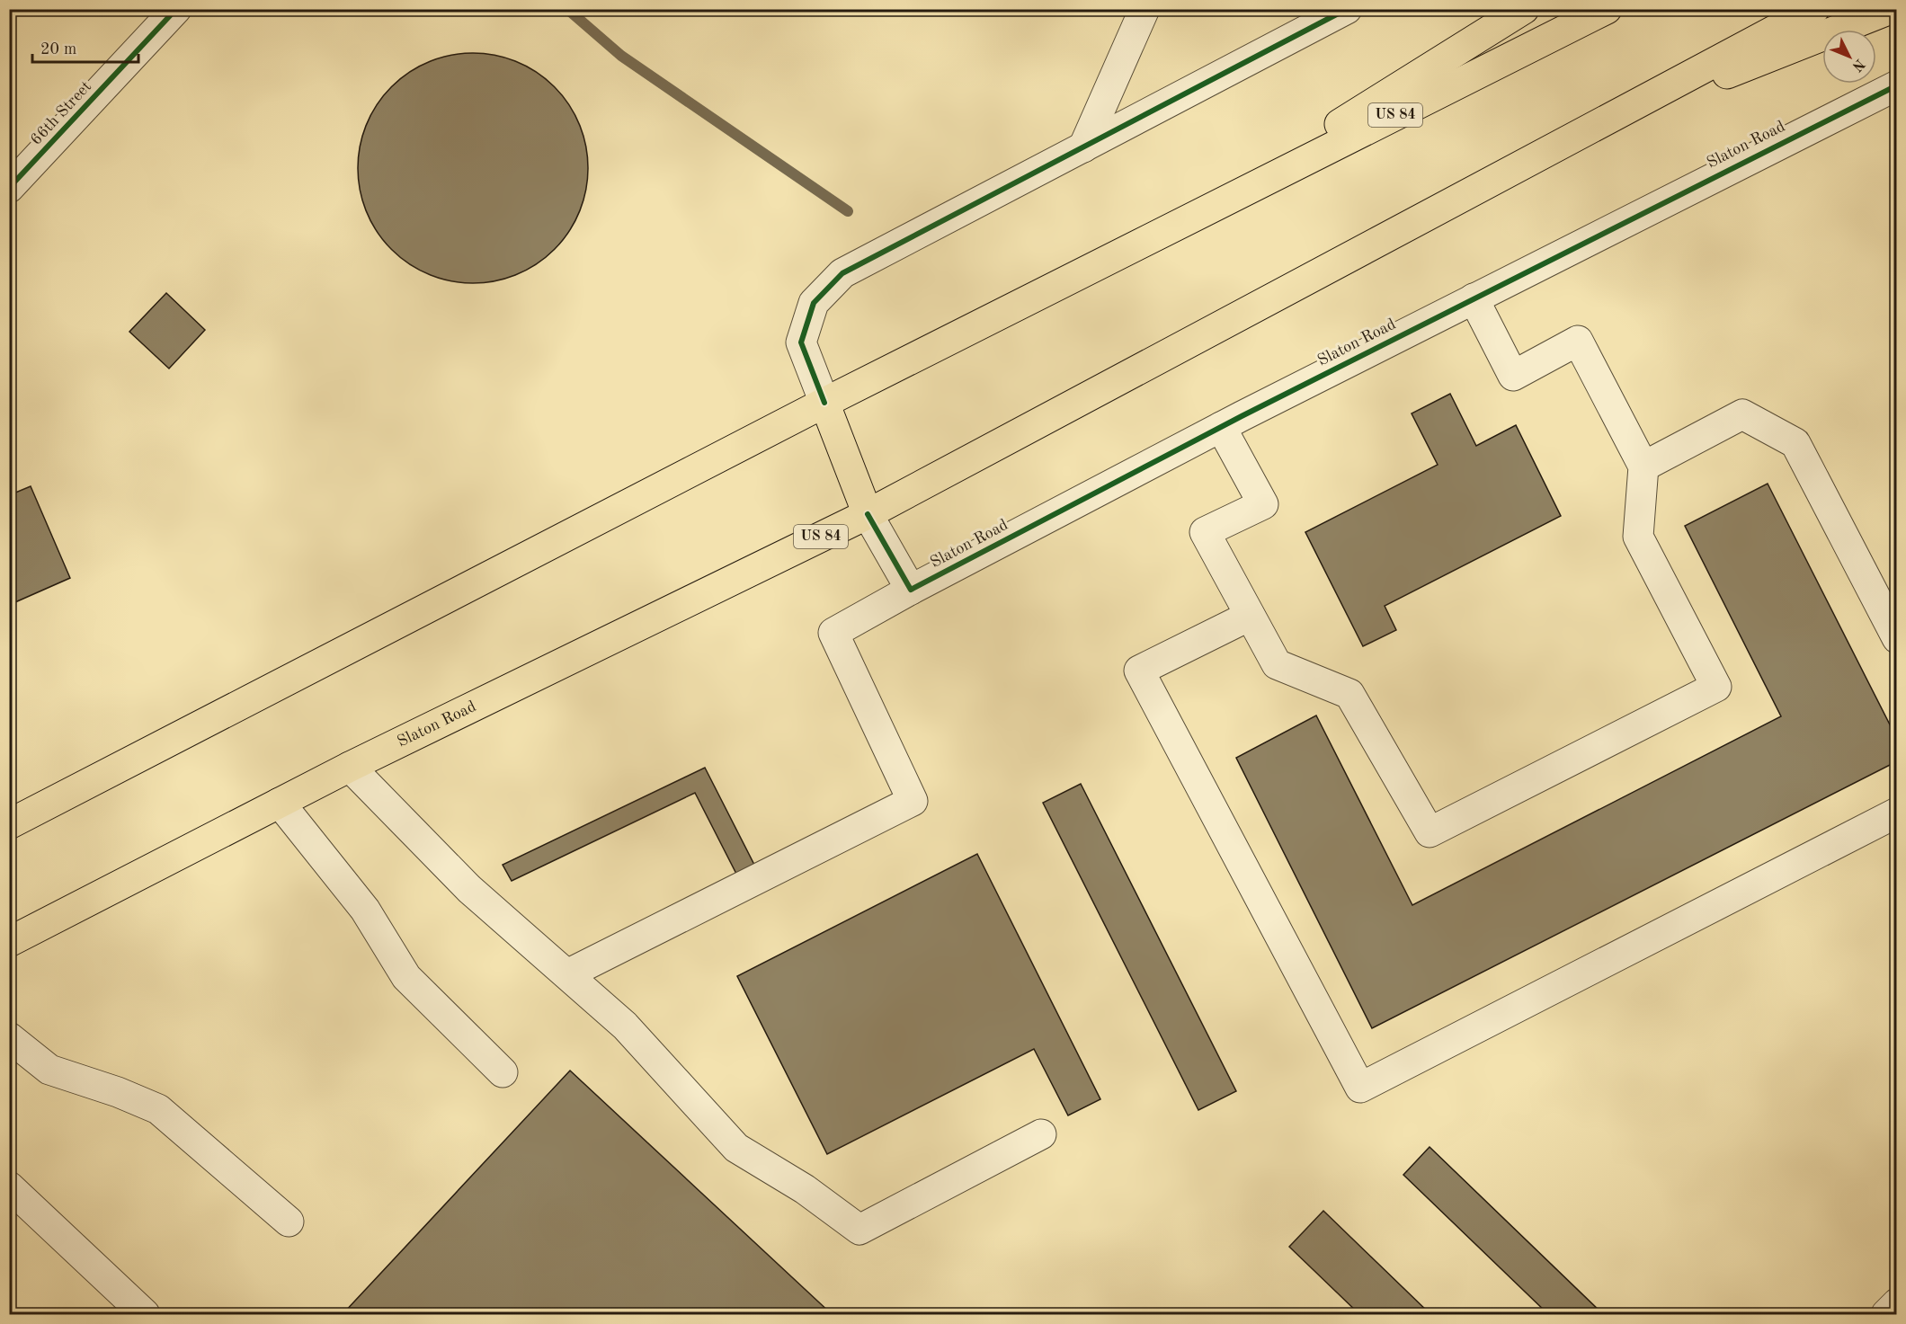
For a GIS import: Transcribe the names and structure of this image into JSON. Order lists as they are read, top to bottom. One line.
{"streets":{"highway":["US 84","Slaton Road"],"street":["66th Street"]},"scale_bar":"20 m","north":"bottom right"}
